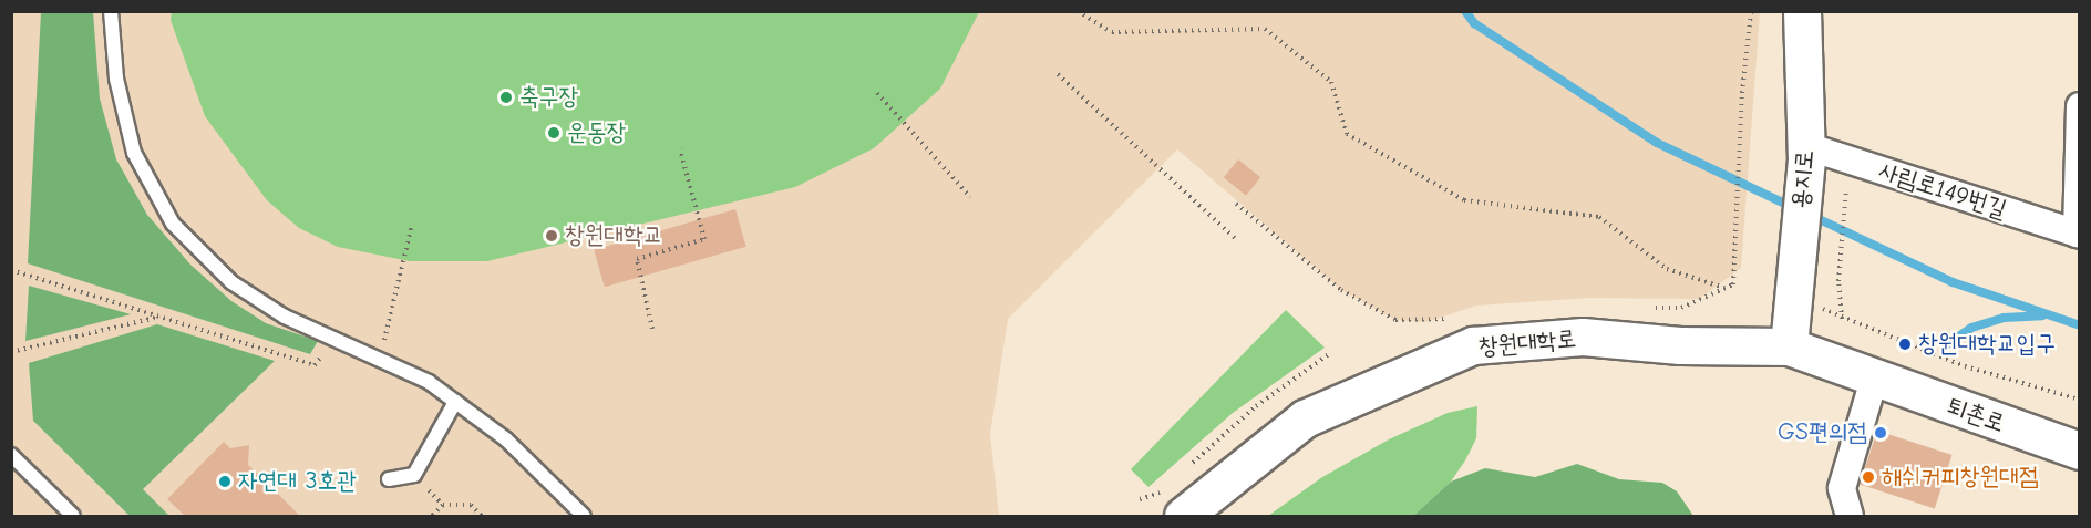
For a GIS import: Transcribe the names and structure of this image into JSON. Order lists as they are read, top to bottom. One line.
{"streets":{"street":["용지로","사림로149번길","창원대학로","퇴촌로"]},"crossings":[["용지로","사림로149번길"],["용지로","창원대학로"],["창원대학로","퇴촌로"]],"places":["축구장","운동장","창원대학교","창원대학교입구","GS편의점","해쉬커피창원대점","자연대 3호관"]}
